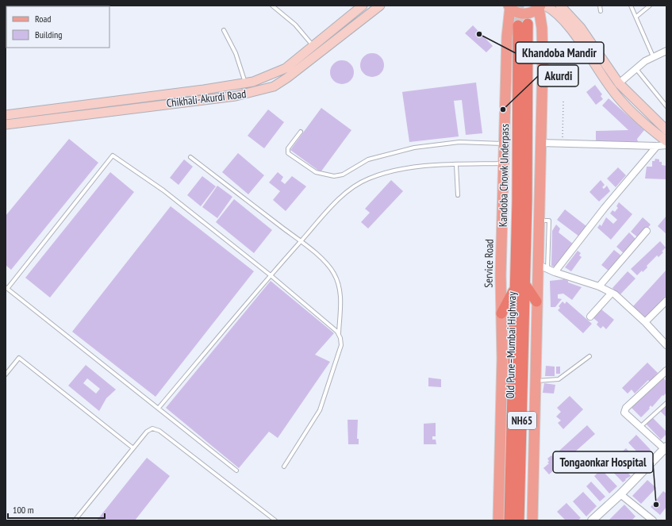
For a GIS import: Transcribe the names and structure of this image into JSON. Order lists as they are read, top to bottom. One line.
{"streets":{"highway":["Kandoba Chowk Underpass","Old Pune–Mumbai Highway","NH65"],"main road":["Chikhali-Akurdi Road","Service Road"]},"crossings":[["Kandoba Chowk Underpass","Old Pune–Mumbai Highway"]],"places":["Khandoba Mandir","Akurdi","Tongaonkar Hospital"],"legend":["Road","Building"],"scale_bar":"100 m"}
